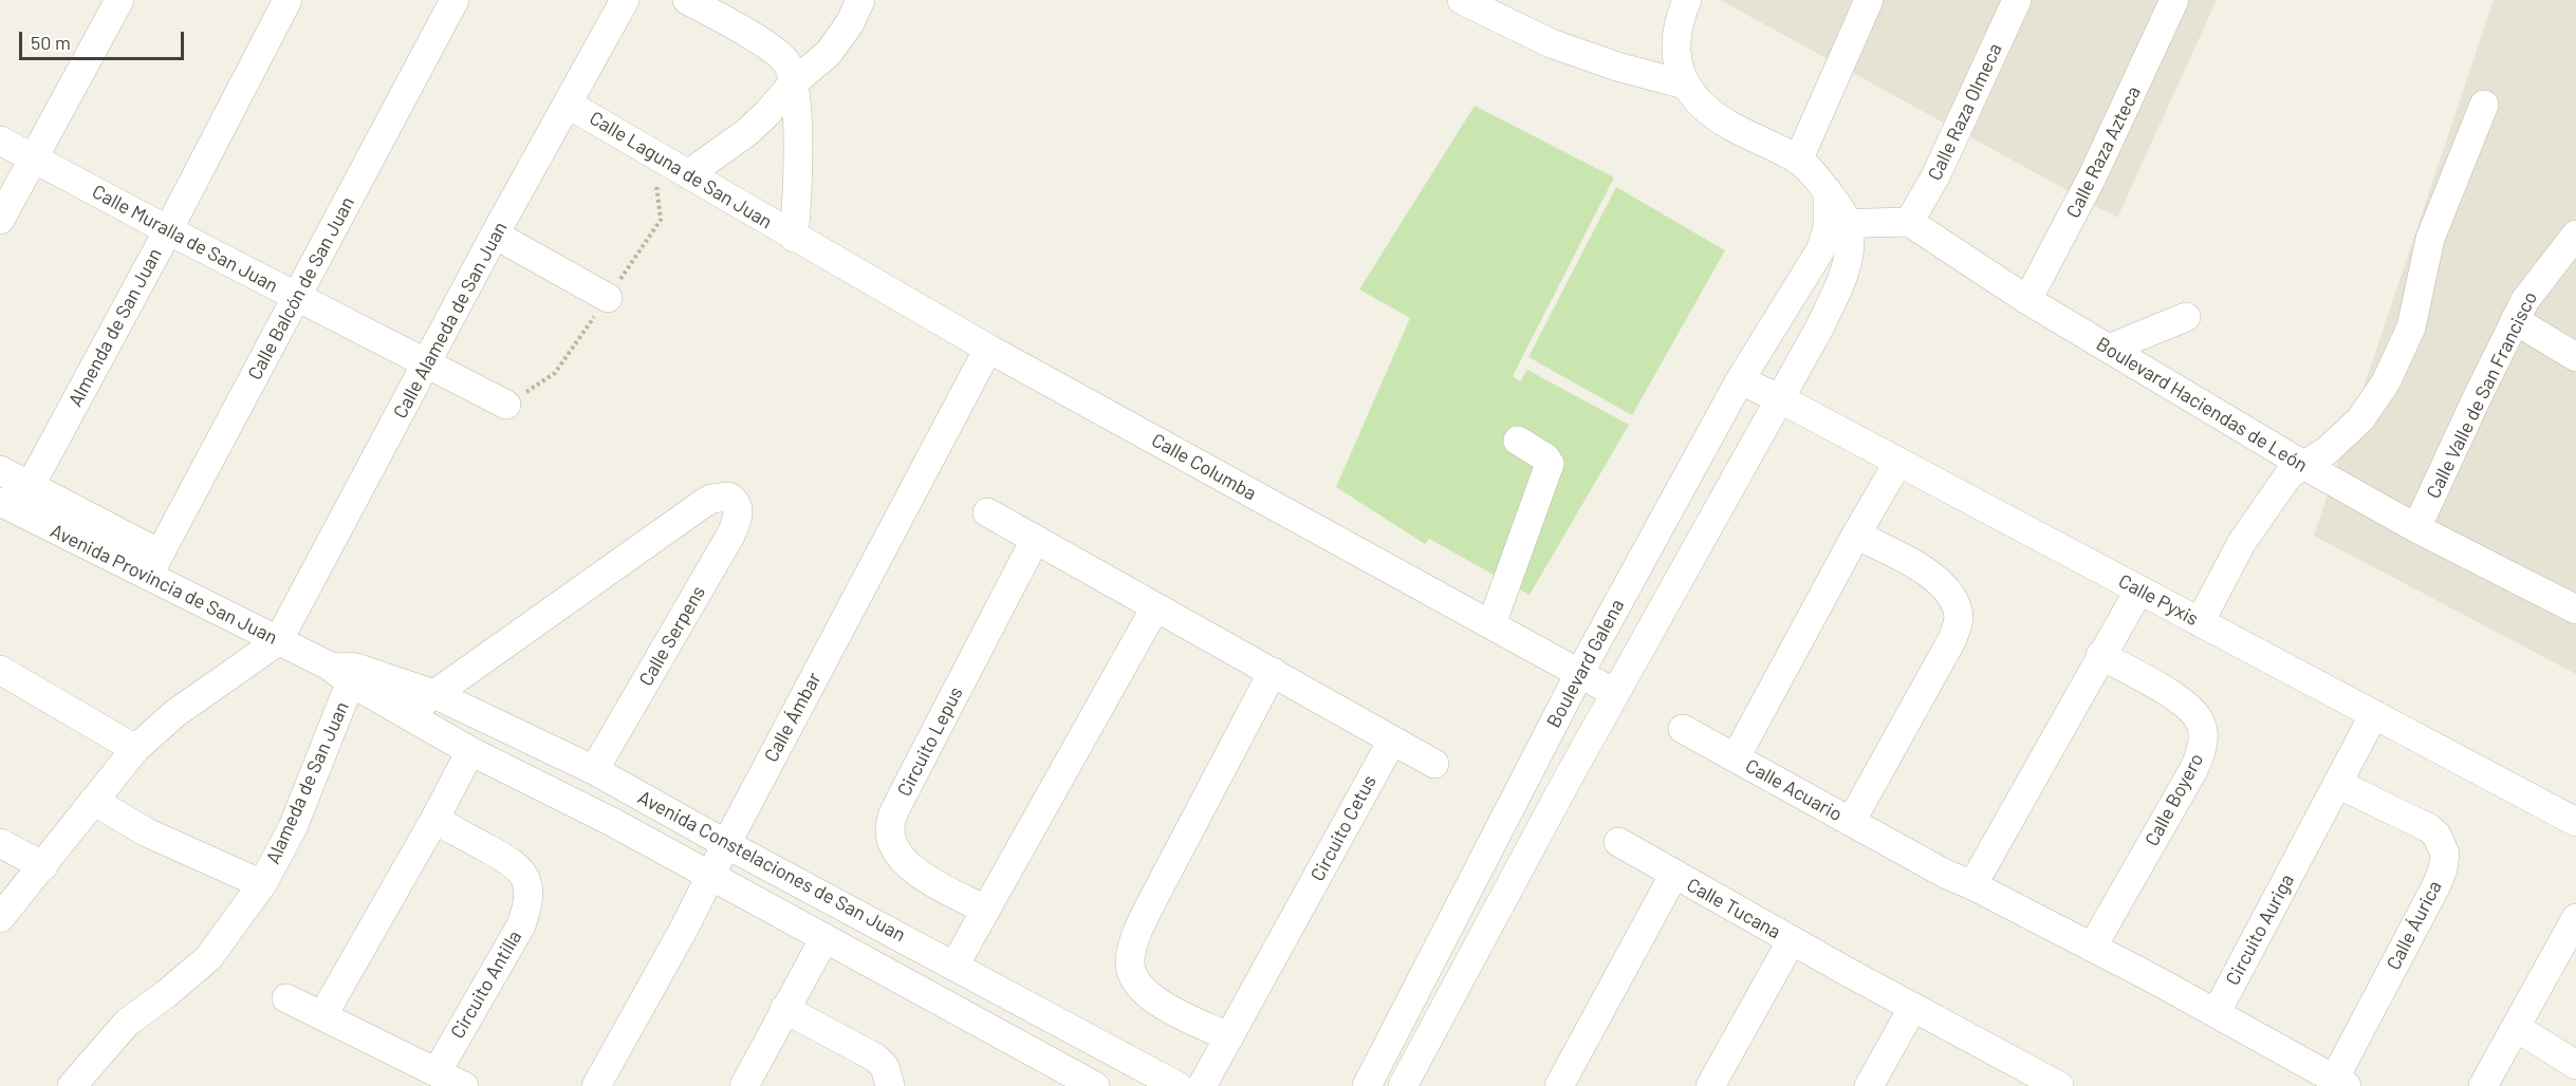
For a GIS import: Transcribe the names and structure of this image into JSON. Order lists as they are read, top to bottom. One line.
{"streets":{"street":["Calle Raza Olmeca","Calle Raza Azteca","Calle Laguna de San Juan","Calle Muralla de San Juan","Calle Balcón de San Juan","Calle Alameda de San Juan","Almenda de San Juan","Calle Valle de San Francisco","Boulevard Haciendas de León","Calle Columba","Avenida Provincia de San Juan","Calle Pyxis","Calle Serpens","Boulevard Galena","Calle Ámbar","Circuito Lepus","Alameda de San Juan","Calle Acuario","Calle Boyero","Circuito Cetus","Avenida Constelaciones de San Juan","Calle Tucana","Calle Áurica","Circuito Auriga","Circuito Antilla"]},"crossings":[["Calle Raza Olmeca","Boulevard Haciendas de León"],["Calle Raza Azteca","Boulevard Haciendas de León"],["Calle Laguna de San Juan","Calle Alameda de San Juan"],["Calle Laguna de San Juan","Calle Columba"],["Calle Muralla de San Juan","Calle Balcón de San Juan"],["Calle Muralla de San Juan","Calle Alameda de San Juan"],["Calle Muralla de San Juan","Almenda de San Juan"],["Calle Balcón de San Juan","Avenida Provincia de San Juan"],["Calle Alameda de San Juan","Avenida Provincia de San Juan"],["Calle Valle de San Francisco","Boulevard Haciendas de León"],["Calle Columba","Boulevard Galena"],["Calle Columba","Calle Ámbar"],["Avenida Provincia de San Juan","Alameda de San Juan"],["Avenida Provincia de San Juan","Avenida Constelaciones de San Juan"],["Calle Pyxis","Boulevard Galena"],["Calle Pyxis","Calle Acuario"],["Calle Pyxis","Circuito Auriga"],["Calle Serpens","Avenida Constelaciones de San Juan"],["Calle Ámbar","Avenida Constelaciones de San Juan"],["Alameda de San Juan","Avenida Constelaciones de San Juan"],["Calle Áurica","Circuito Auriga"]],"scale_bar":"50 m"}
